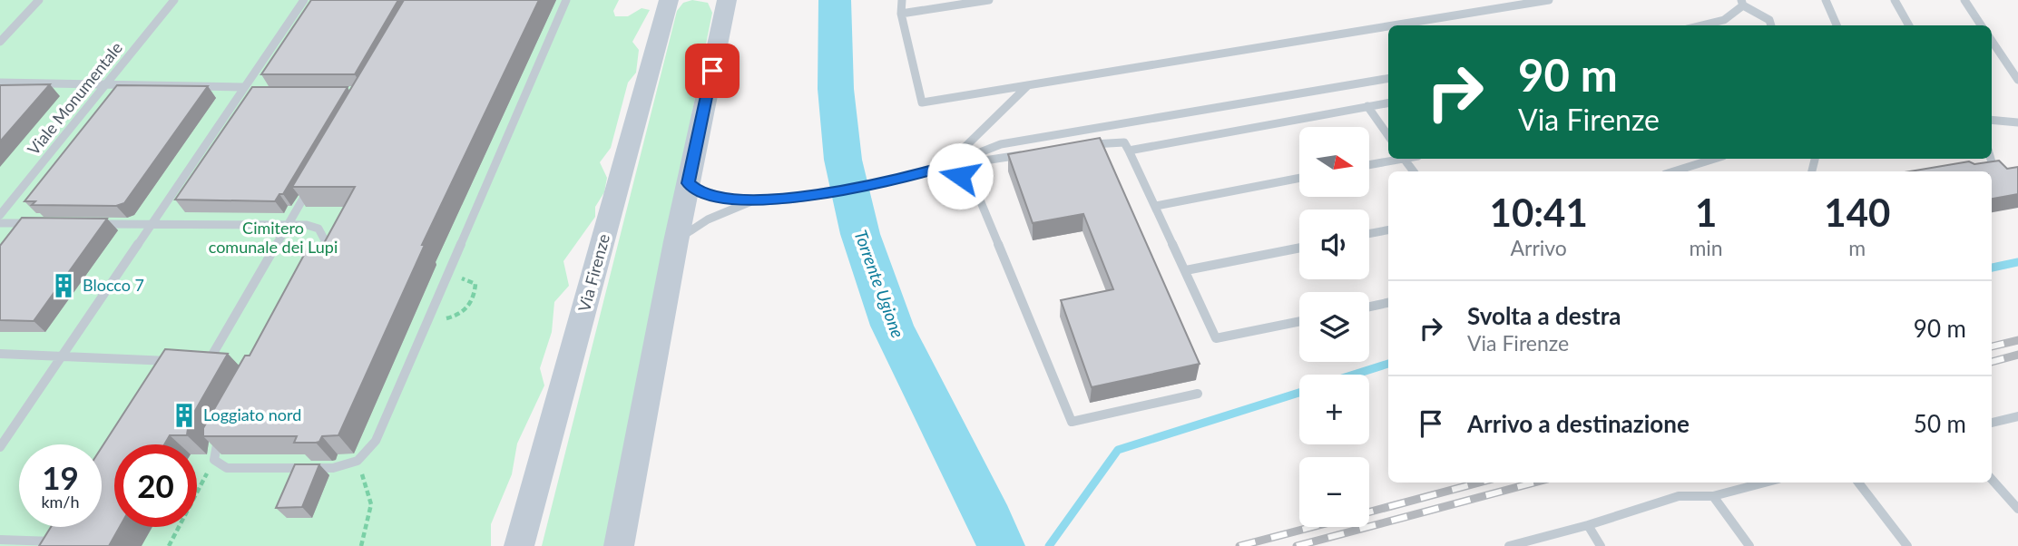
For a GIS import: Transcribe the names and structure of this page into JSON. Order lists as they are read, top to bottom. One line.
{"streets":{"main road":["Via Firenze"],"lane":["Viale Monumentale"]},"water":["Torrente Ugione"],"parks":["Cimitero comunale dei Lupi"],"places":{"building":["Blocco 7","Loggiato nord"]},"north":"right","page":{"turn":["90 m","Via Firenze"],"map_buttons":["+","−"],"eta":["10:41","Arrivo","1","min","140","m"],"list":[{"name":"Svolta a destra","note":"Via Firenze","value":"90 m"},{"name":"Arrivo a destinazione","value":"50 m"}],"speed":"19 km/h","limit":"20"}}
